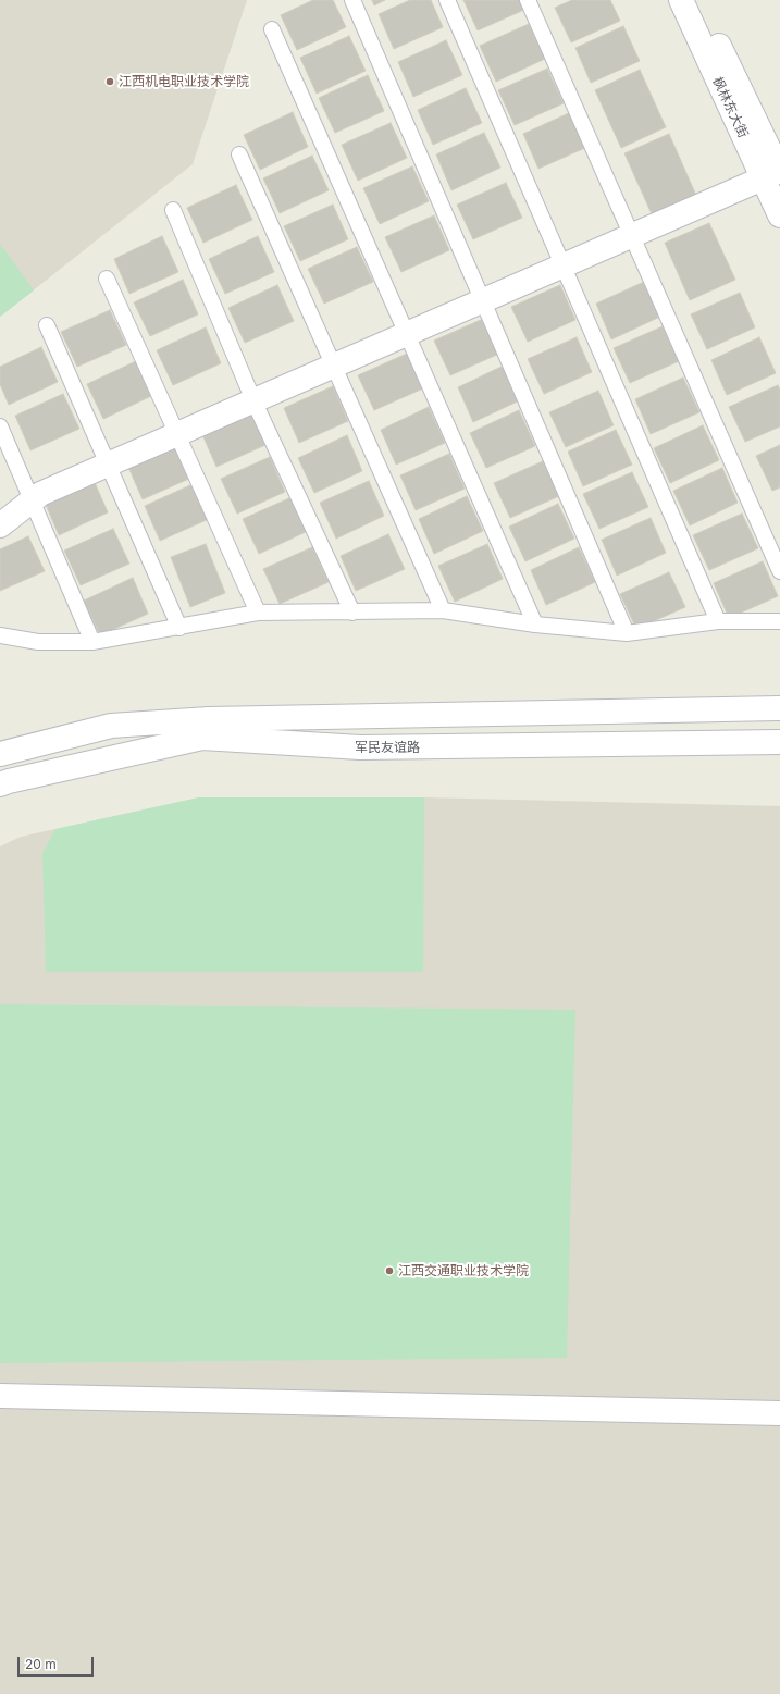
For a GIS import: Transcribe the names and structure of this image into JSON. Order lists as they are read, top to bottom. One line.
{"streets":{"street":["枫林东大街","军民友谊路"]},"places":["江西机电职业技术学院","江西交通职业技术学院"],"scale_bar":"20 m"}
